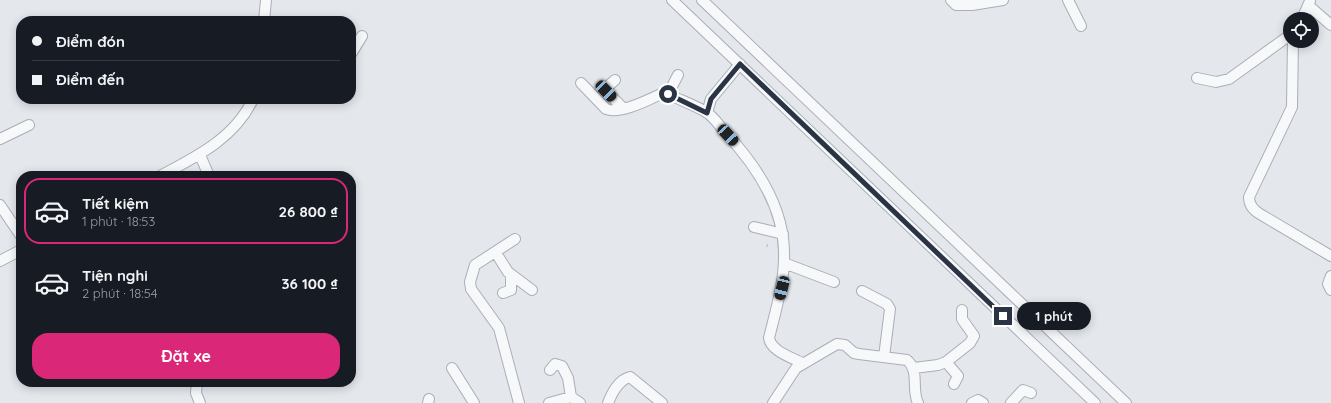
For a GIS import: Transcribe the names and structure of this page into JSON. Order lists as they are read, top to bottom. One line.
{"page":{"banner":["Điểm đón","Điểm đến"],"list":[{"name":"Tiết kiệm","note":"1 phút · 18:53","value":"26 800 ₫"},{"name":"Tiện nghi","note":"2 phút · 18:54","value":"36 100 ₫"}],"bubble":"1 phút","buttons":"Đặt xe"}}
